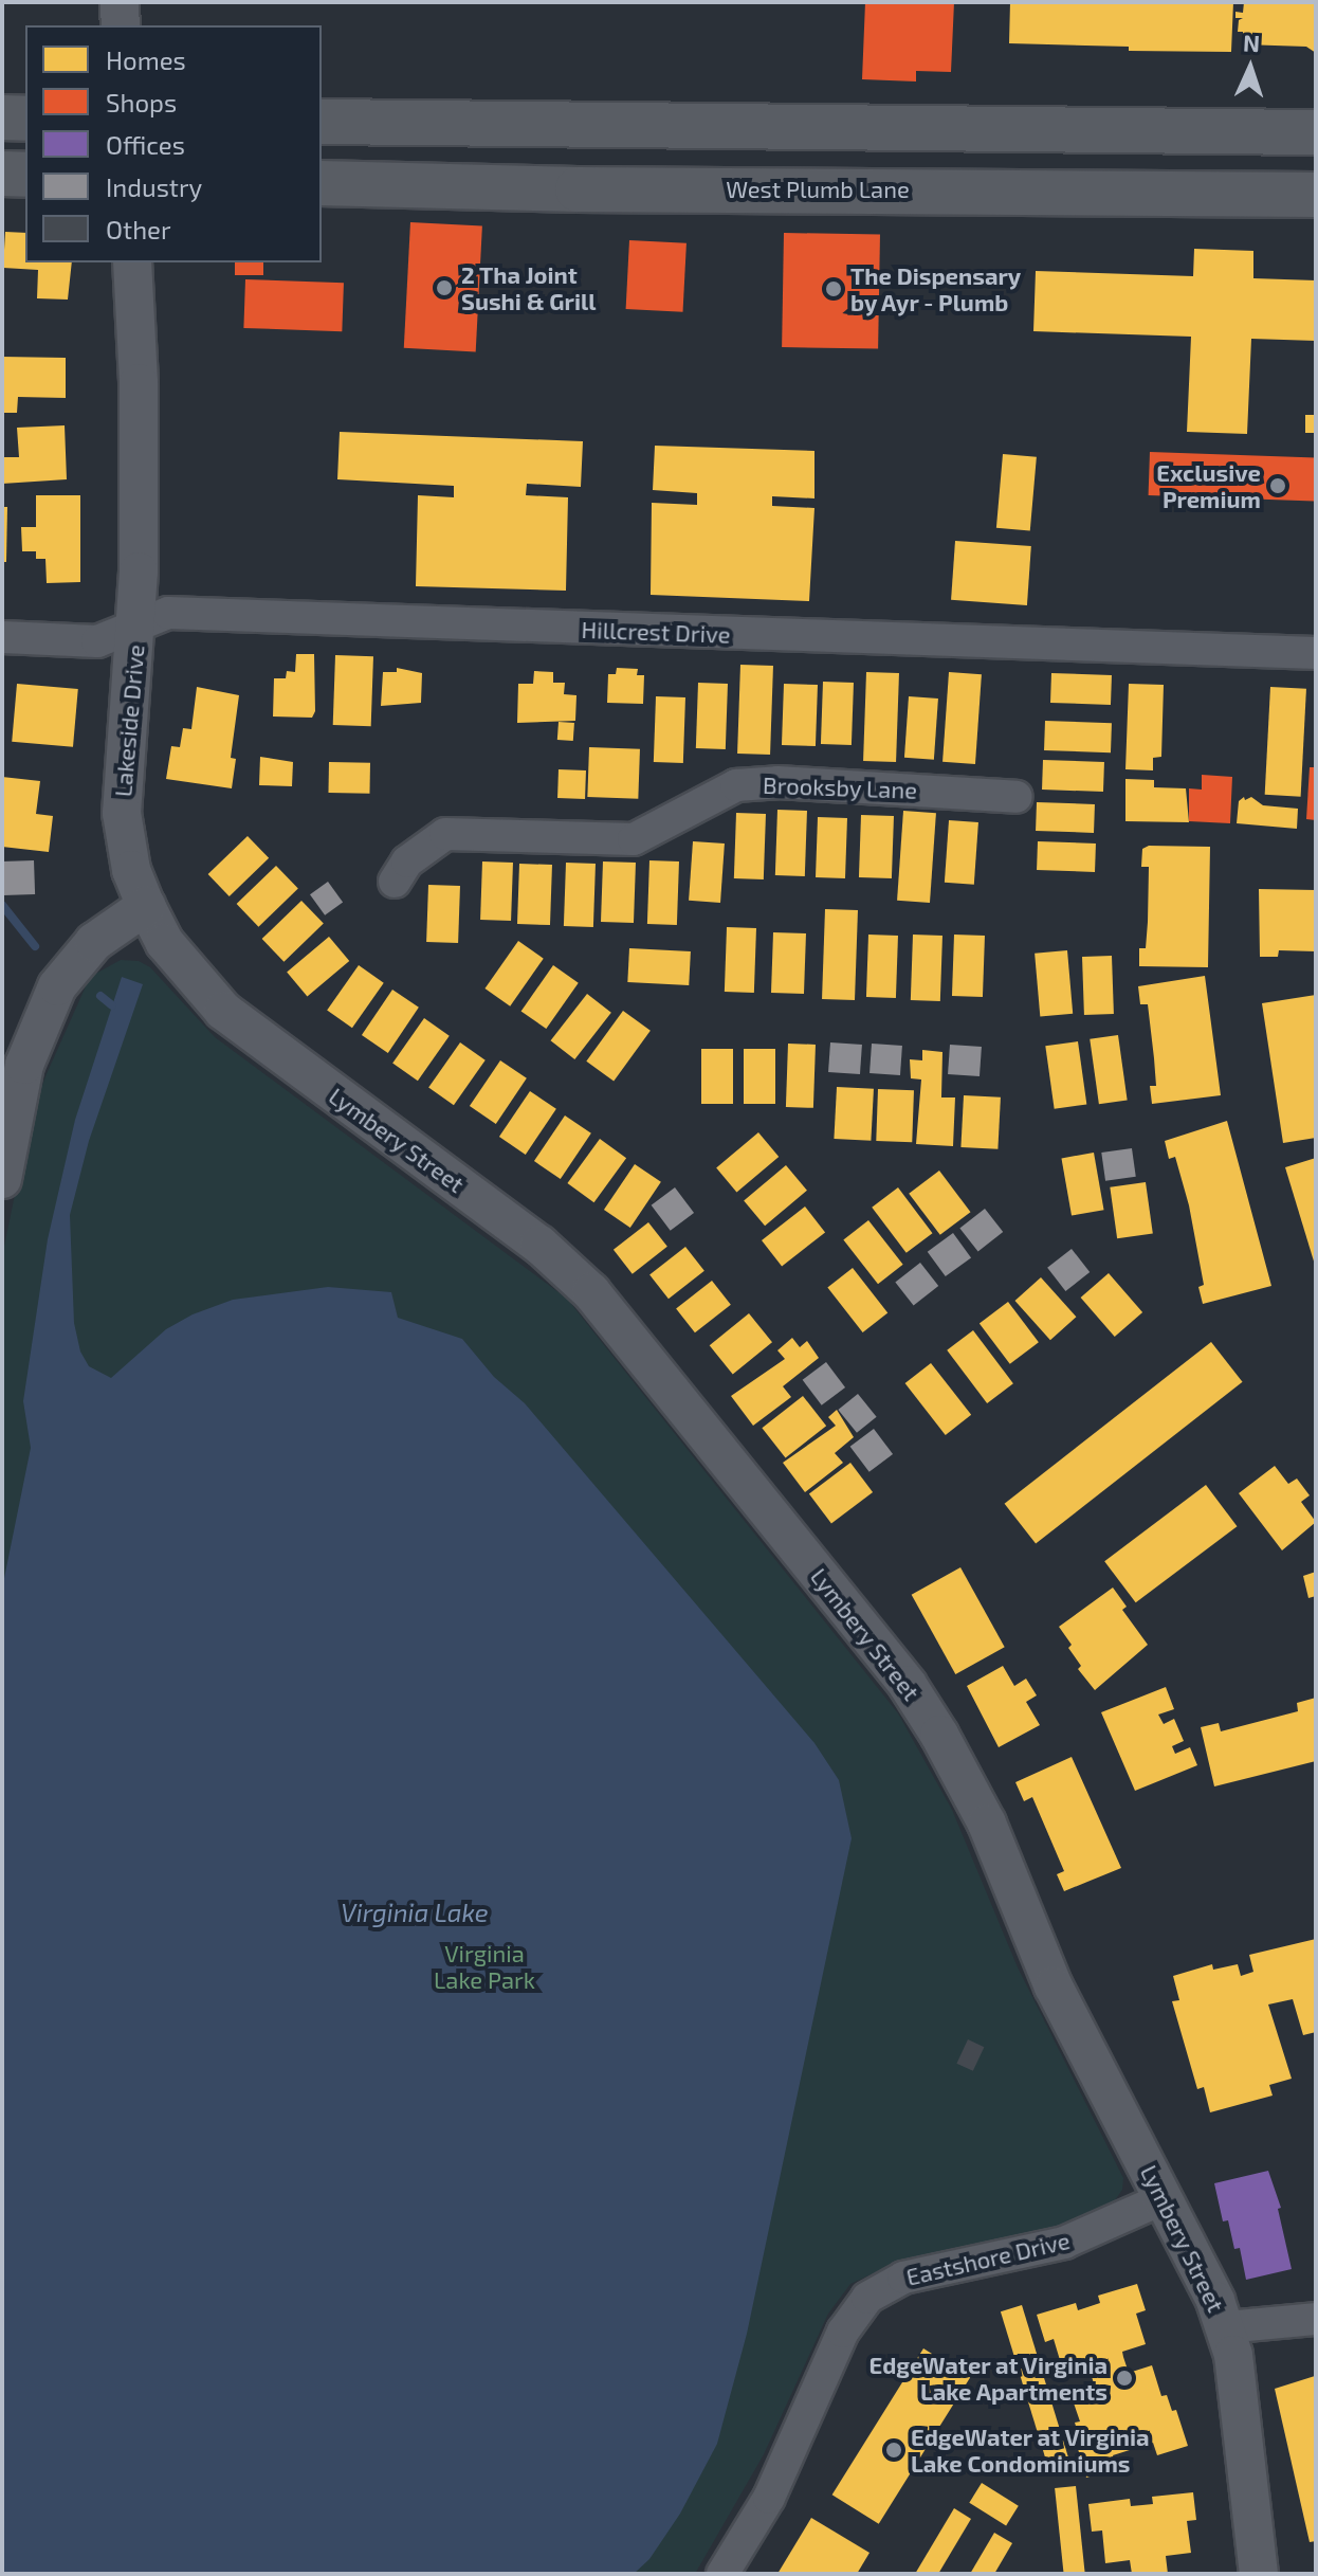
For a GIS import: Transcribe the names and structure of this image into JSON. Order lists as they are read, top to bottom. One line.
{"streets":{"main road":["West Plumb Lane"],"street":["Hillcrest Drive","Lakeside Drive","Brooksby Lane","Lymbery Street","Eastshore Drive"]},"crossings":[["Hillcrest Drive","Lakeside Drive"],["Lakeside Drive","Lymbery Street"],["Lymbery Street","Eastshore Drive"]],"water":["Virginia Lake"],"parks":["Virginia Lake Park"],"places":["2 Tha Joint Sushi & Grill","The Dispensary by Ayr - Plumb","Exclusive Premium","EdgeWater at Virginia Lake Apartments","EdgeWater at Virginia Lake Condominiums"],"legend":["Homes","Shops","Offices","Industry","Other"],"north":"top"}
